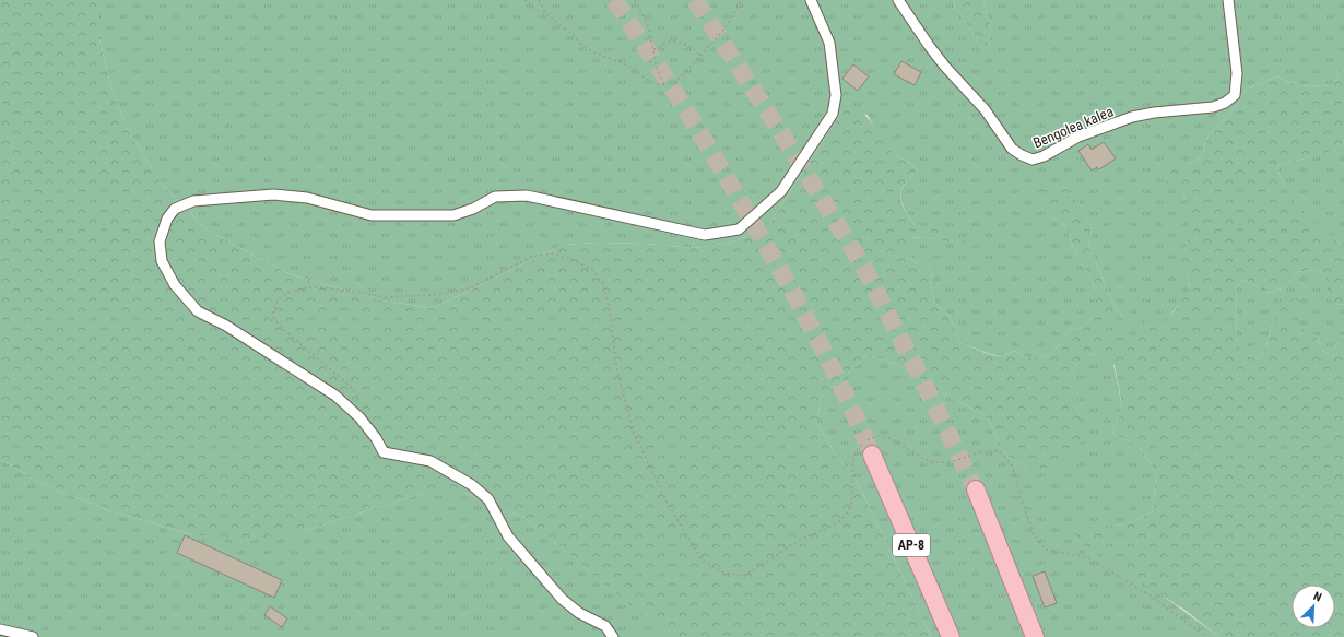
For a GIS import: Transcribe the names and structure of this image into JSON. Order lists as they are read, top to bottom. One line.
{"streets":{"highway":["AP-8"],"street":["Bengolea kalea"]},"north":"top right"}
